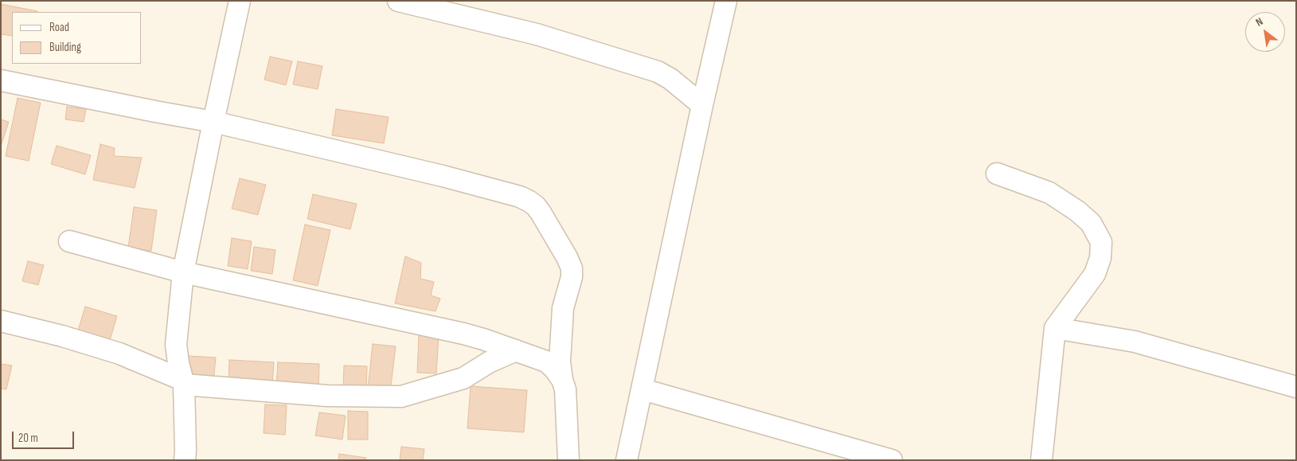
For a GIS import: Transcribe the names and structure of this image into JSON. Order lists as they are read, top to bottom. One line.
{"legend":["Road","Building"],"scale_bar":"20 m","north":"top left"}
